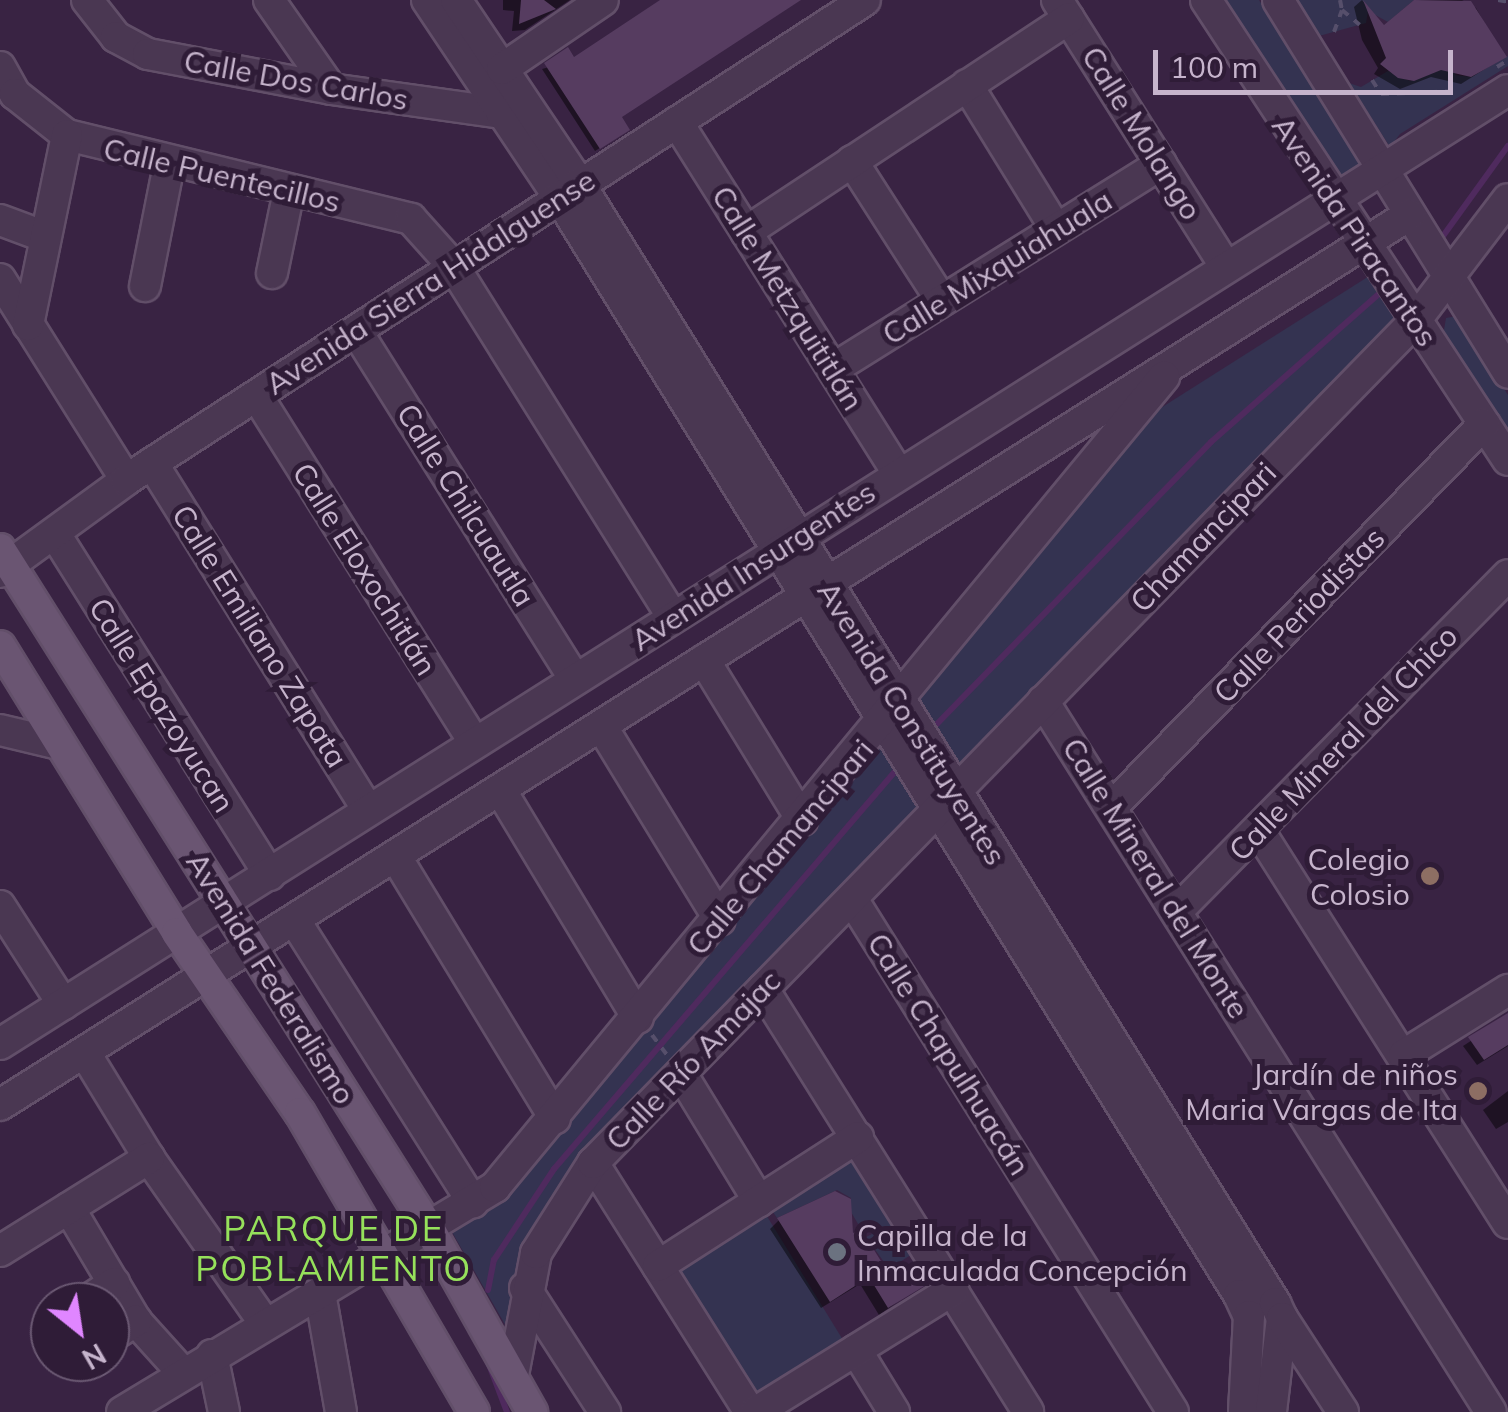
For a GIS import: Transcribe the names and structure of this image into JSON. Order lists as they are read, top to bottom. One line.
{"streets":{"main road":["Avenida Federalismo"],"street":["Calle Dos Carlos","Calle Molango","Calle Puentecillos","Avenida Piracantos","Calle Mixquiahuala","Avenida Sierra Hidalguense","Calle Metzquititlán","Calle Chilcuautla","Chamancipari","Avenida Insurgentes","Calle Eloxochitlán","Calle Periodistas","Calle Emiliano Zapata","Calle Epazoyucan","Avenida Constituyentes","Calle Mineral del Chico","Calle Chamancipari","Calle Mineral del Monte","Calle Chapulhuacán","Calle Río Amajac"]},"crossings":[["Calle Dos Carlos","Avenida Constituyentes"],["Calle Molango","Calle Mixquiahuala"],["Calle Molango","Avenida Insurgentes"],["Calle Puentecillos","Avenida Sierra Hidalguense"],["Avenida Piracantos","Chamancipari"],["Avenida Piracantos","Avenida Insurgentes"],["Avenida Piracantos","Calle Periodistas"],["Calle Mixquiahuala","Calle Metzquititlán"],["Avenida Sierra Hidalguense","Calle Metzquititlán"],["Avenida Sierra Hidalguense","Calle Chilcuautla"],["Avenida Sierra Hidalguense","Calle Eloxochitlán"],["Avenida Sierra Hidalguense","Calle Emiliano Zapata"],["Avenida Sierra Hidalguense","Calle Epazoyucan"],["Avenida Sierra Hidalguense","Avenida Constituyentes"],["Avenida Sierra Hidalguense","Avenida Federalismo"],["Calle Metzquititlán","Avenida Insurgentes"],["Calle Chilcuautla","Avenida Insurgentes"],["Chamancipari","Avenida Constituyentes"],["Chamancipari","Calle Mineral del Monte"],["Chamancipari","Calle Río Amajac"],["Avenida Insurgentes","Calle Eloxochitlán"],["Avenida Insurgentes","Calle Emiliano Zapata"],["Avenida Insurgentes","Calle Epazoyucan"],["Avenida Insurgentes","Avenida Constituyentes"],["Avenida Insurgentes","Calle Chamancipari"],["Avenida Insurgentes","Avenida Federalismo"],["Calle Periodistas","Calle Mineral del Monte"],["Avenida Constituyentes","Calle Chamancipari"],["Avenida Constituyentes","Calle Río Amajac"],["Calle Mineral del Chico","Calle Mineral del Monte"],["Calle Chamancipari","Avenida Federalismo"],["Avenida Federalismo","Calle Río Amajac"],["Calle Chapulhuacán","Calle Río Amajac"]],"districts":["PARQUE DE POBLAMIENTO"],"places":["Colegio Colosio","Jardín de niños Maria Vargas de Ita","Capilla de la Inmaculada Concepción"],"scale_bar":"100 m","north":"bottom right"}
